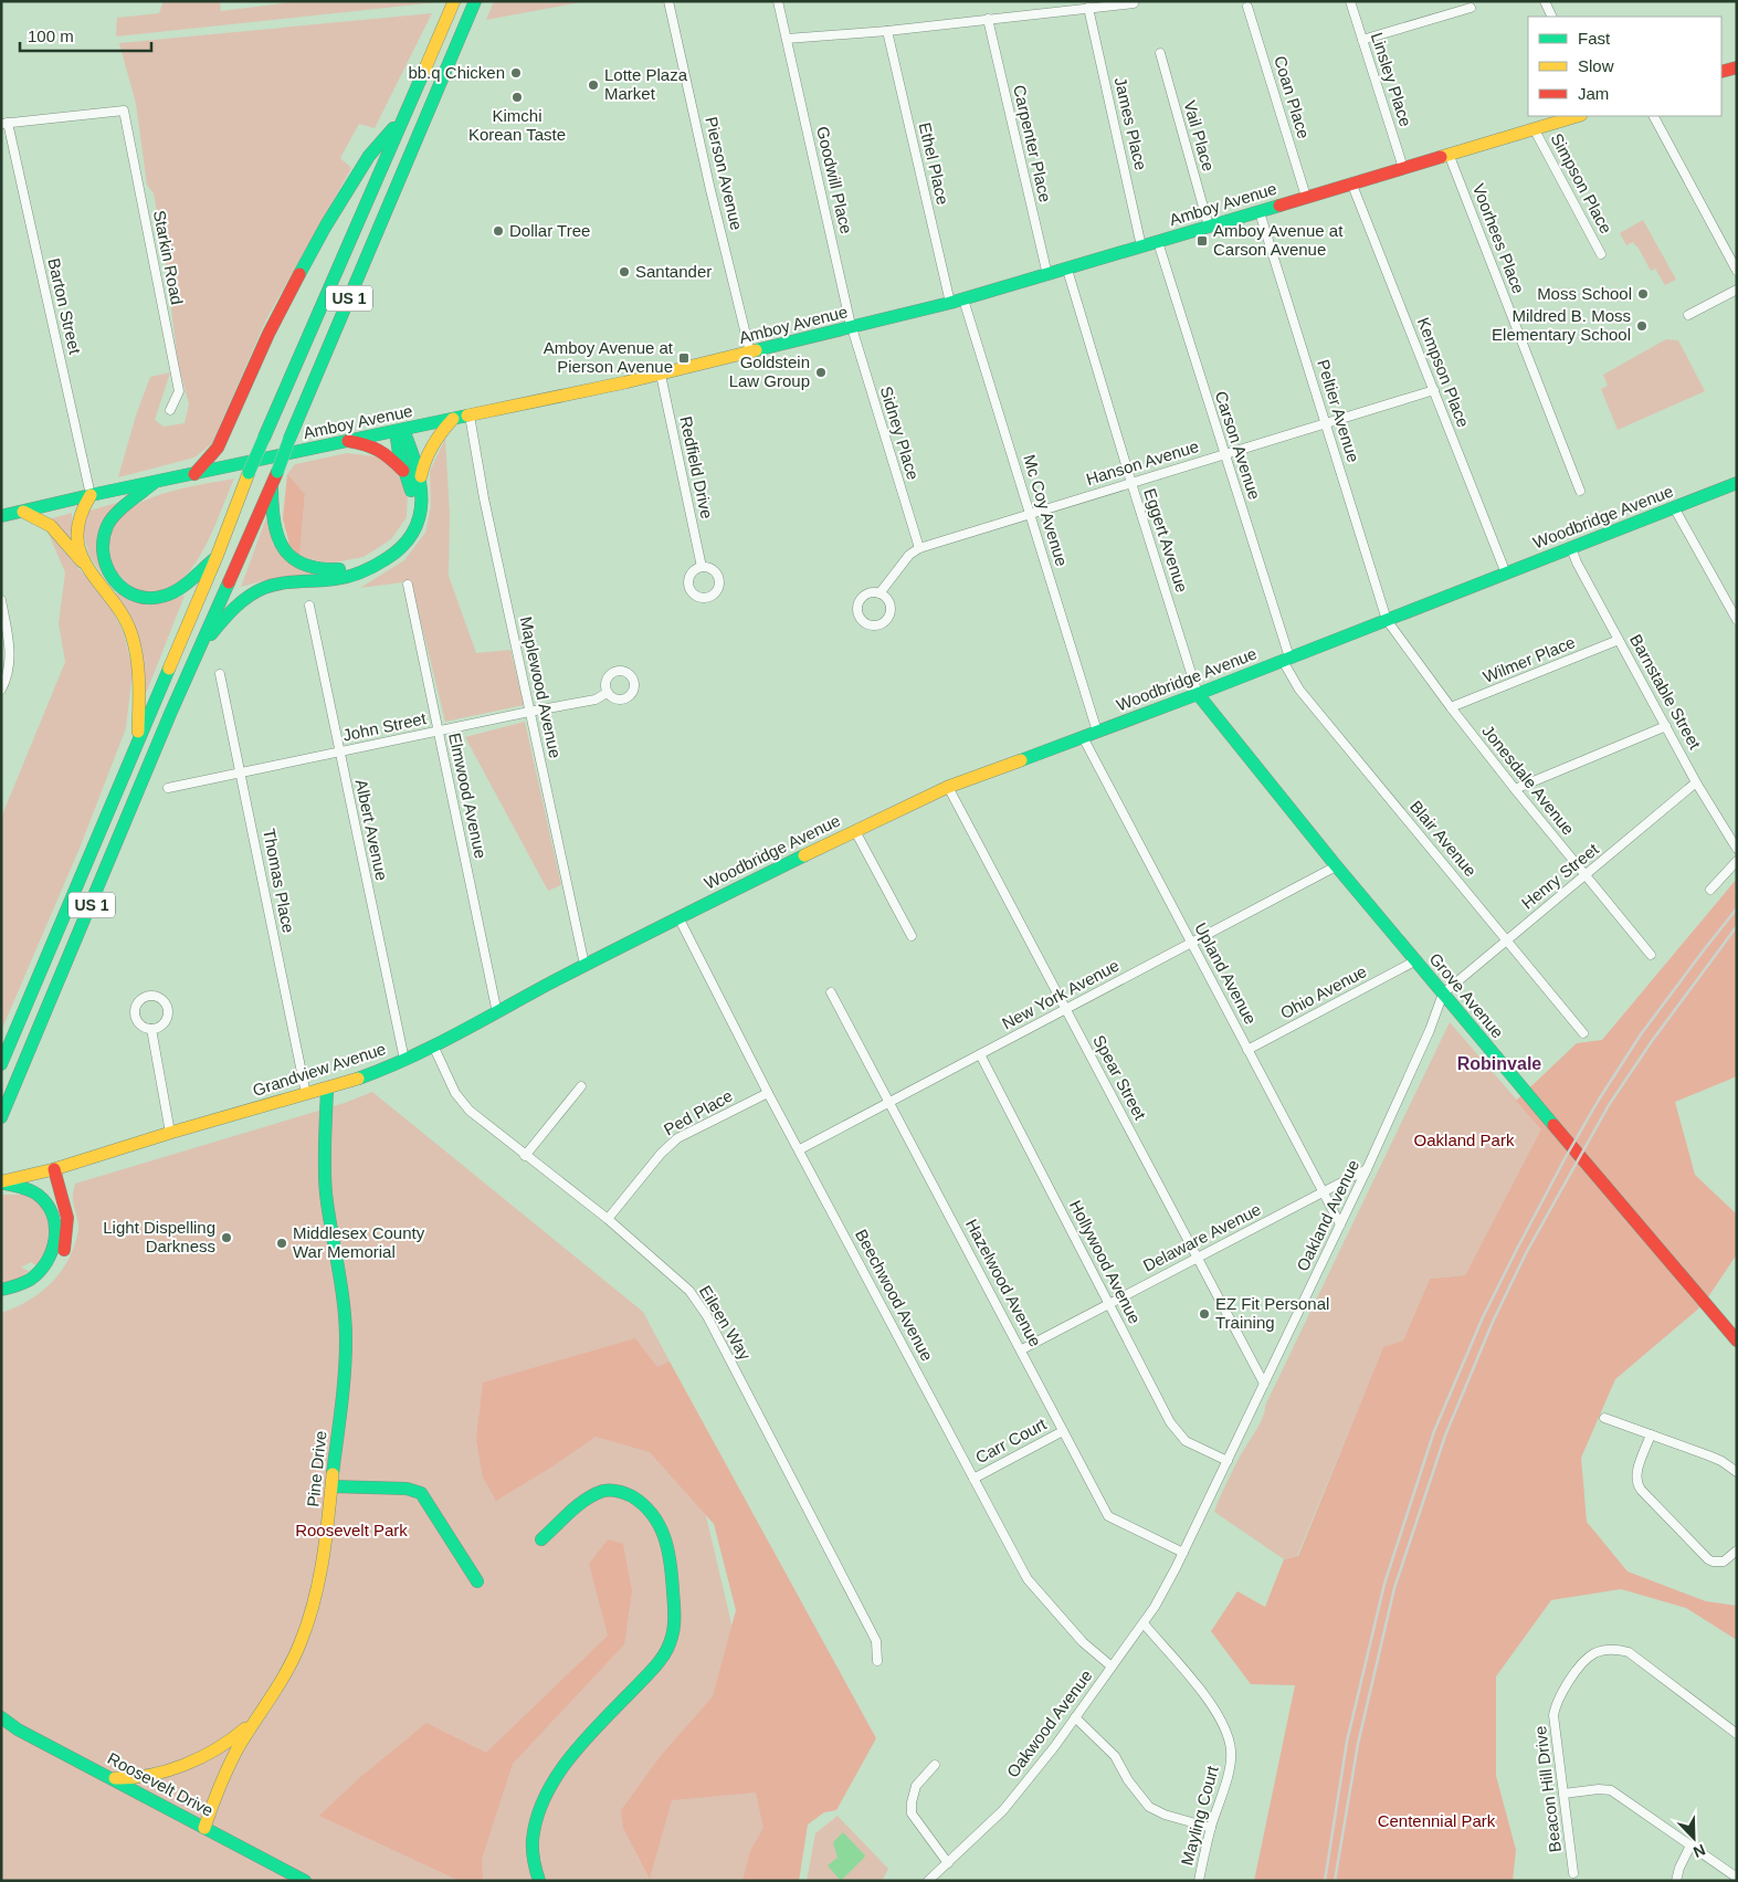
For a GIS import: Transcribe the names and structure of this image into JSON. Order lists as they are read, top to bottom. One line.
{"streets":{"main road":["Amboy Avenue","US 1","Woodbridge Avenue","Grove Avenue","Grandview Avenue","Pine Drive","Roosevelt Drive"],"street":["Linsley Place","Coan Place","James Place","Vail Place","Carpenter Place","Ethel Place","Pierson Avenue","Goodwill Place","Simpson Place","Voorhees Place","Starkin Road","Barton Street","Kempson Place","Peltier Avenue","Sidney Place","Carson Avenue","Hanson Avenue","Redfield Drive","Mc Coy Avenue","Eggert Avenue","Wilmer Place","Maplewood Avenue","Barnstable Street","John Street","Jonesdale Avenue","Elmwood Avenue","Albert Avenue","Blair Avenue","Henry Street","Thomas Place","Upland Avenue","Ohio Avenue","New York Avenue","Spear Street","Ped Place","Oakland Avenue","Delaware Avenue","Hollywood Avenue","Hazelwood Avenue","Beechwood Avenue","Eileen Way","Carr Court","Oakwood Avenue","Beacon Hill Drive","Mayling Court"]},"crossings":[["Linsley Place","Amboy Avenue"],["Coan Place","Amboy Avenue"],["James Place","Amboy Avenue"],["Vail Place","Amboy Avenue"],["Carpenter Place","Amboy Avenue"],["Ethel Place","Amboy Avenue"],["Pierson Avenue","Amboy Avenue"],["Goodwill Place","Amboy Avenue"],["Goodwill Place","Sidney Place"],["Simpson Place","Amboy Avenue"],["Amboy Avenue","Voorhees Place"],["Amboy Avenue","Barton Street"],["Amboy Avenue","Kempson Place"],["Amboy Avenue","Peltier Avenue"],["Amboy Avenue","Sidney Place"],["Amboy Avenue","Carson Avenue"],["Amboy Avenue","Redfield Drive"],["Amboy Avenue","Mc Coy Avenue"],["Amboy Avenue","Eggert Avenue"],["Amboy Avenue","Maplewood Avenue"],["Starkin Road","Barton Street"],["Kempson Place","Hanson Avenue"],["Kempson Place","Woodbridge Avenue"],["Peltier Avenue","Hanson Avenue"],["Peltier Avenue","Woodbridge Avenue"],["Peltier Avenue","Jonesdale Avenue"],["Sidney Place","Hanson Avenue"],["Carson Avenue","Hanson Avenue"],["Carson Avenue","Woodbridge Avenue"],["Carson Avenue","Blair Avenue"],["Hanson Avenue","Mc Coy Avenue"],["Hanson Avenue","Eggert Avenue"],["Mc Coy Avenue","Woodbridge Avenue"],["Woodbridge Avenue","Eggert Avenue"],["Woodbridge Avenue","Barnstable Street"],["Woodbridge Avenue","Jonesdale Avenue"],["Woodbridge Avenue","Blair Avenue"],["Woodbridge Avenue","Upland Avenue"],["Woodbridge Avenue","Grove Avenue"],["Woodbridge Avenue","Grandview Avenue"],["Woodbridge Avenue","Spear Street"],["Woodbridge Avenue","Beechwood Avenue"],["Eggert Avenue","Grove Avenue"],["Wilmer Place","Barnstable Street"],["Wilmer Place","Jonesdale Avenue"],["Maplewood Avenue","John Street"],["Maplewood Avenue","Grandview Avenue"],["Barnstable Street","Henry Street"],["John Street","Elmwood Avenue"],["John Street","Albert Avenue"],["John Street","Thomas Place"],["Jonesdale Avenue","Henry Street"],["Elmwood Avenue","Grandview Avenue"],["Albert Avenue","Grandview Avenue"],["Blair Avenue","Henry Street"],["Henry Street","Grove Avenue"],["Henry Street","Oakland Avenue"],["Thomas Place","Grandview Avenue"],["Upland Avenue","Ohio Avenue"],["Upland Avenue","New York Avenue"],["Upland Avenue","Oakland Avenue"],["Upland Avenue","Delaware Avenue"],["Ohio Avenue","Grove Avenue"],["New York Avenue","Grove Avenue"],["New York Avenue","Spear Street"],["New York Avenue","Hollywood Avenue"],["New York Avenue","Hazelwood Avenue"],["New York Avenue","Beechwood Avenue"],["Grove Avenue","Oakland Avenue"],["Grandview Avenue","Eileen Way"],["Grandview Avenue","Pine Drive"],["Spear Street","Oakland Avenue"],["Spear Street","Delaware Avenue"],["Ped Place","Beechwood Avenue"],["Ped Place","Eileen Way"],["Oakland Avenue","Delaware Avenue"],["Oakland Avenue","Hollywood Avenue"],["Oakland Avenue","Hazelwood Avenue"],["Oakland Avenue","Oakwood Avenue"],["Delaware Avenue","Hollywood Avenue"],["Delaware Avenue","Hazelwood Avenue"],["Hazelwood Avenue","Carr Court"],["Beechwood Avenue","Carr Court"],["Beechwood Avenue","Oakwood Avenue"],["Pine Drive","Roosevelt Drive"],["Oakwood Avenue","Mayling Court"]],"districts":["Robinvale"],"parks":["Oakland Park","Roosevelt Park","Centennial Park"],"places":{"other":["bb.q Chicken","Lotte Plaza Market","Kimchi Korean Taste","Dollar Tree","Santander","Moss School","Mildred B. Moss Elementary School","Goldstein Law Group","Light Dispelling Darkness","Middlesex County War Memorial","EZ Fit Personal Training"],"transit":["Amboy Avenue at Carson Avenue","Amboy Avenue at Pierson Avenue"]},"legend":["Fast","Slow","Jam"],"scale_bar":"100 m","north":"bottom right"}
